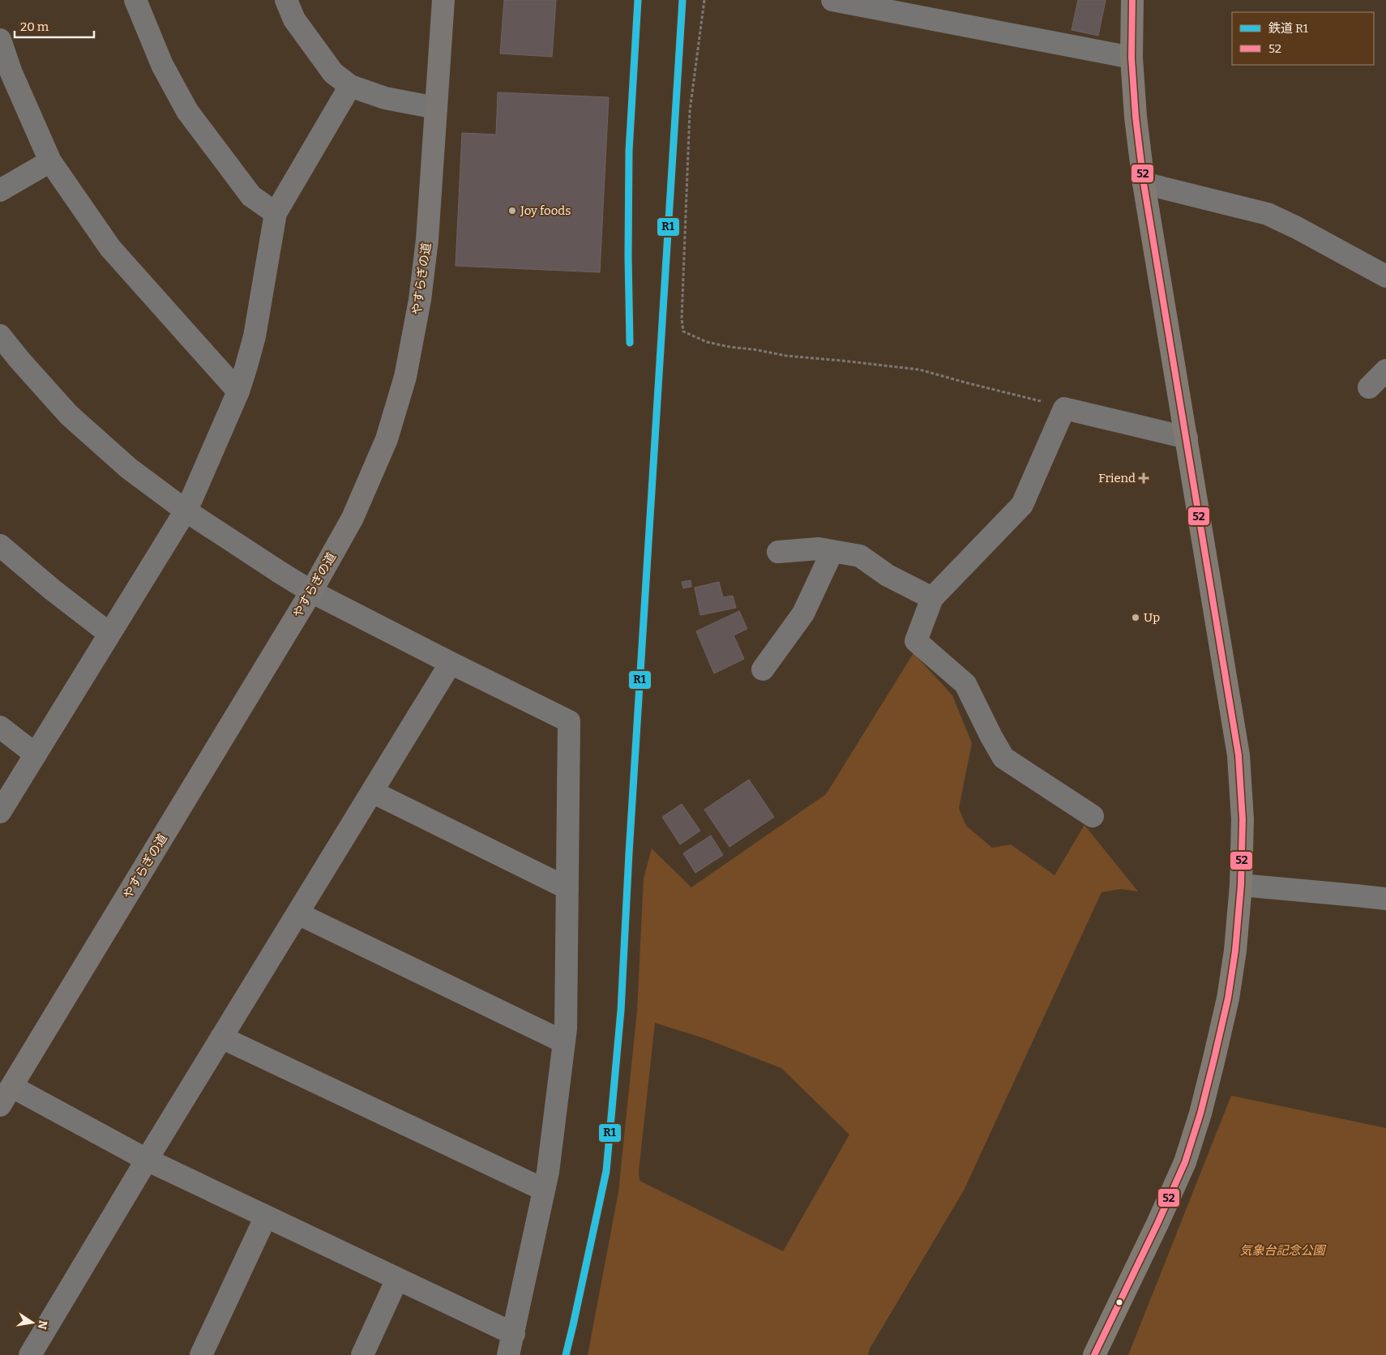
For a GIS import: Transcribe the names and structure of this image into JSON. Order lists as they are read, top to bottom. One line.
{"streets":{"street":["やすらぎの道"]},"parks":["気象台記念公園"],"places":{"other":["Joy foods","Up"],"health":["Friend"]},"lines":["rail line R1","transit line 52"],"legend":["鉄道 R1","52"],"scale_bar":"20 m","north":"right"}
